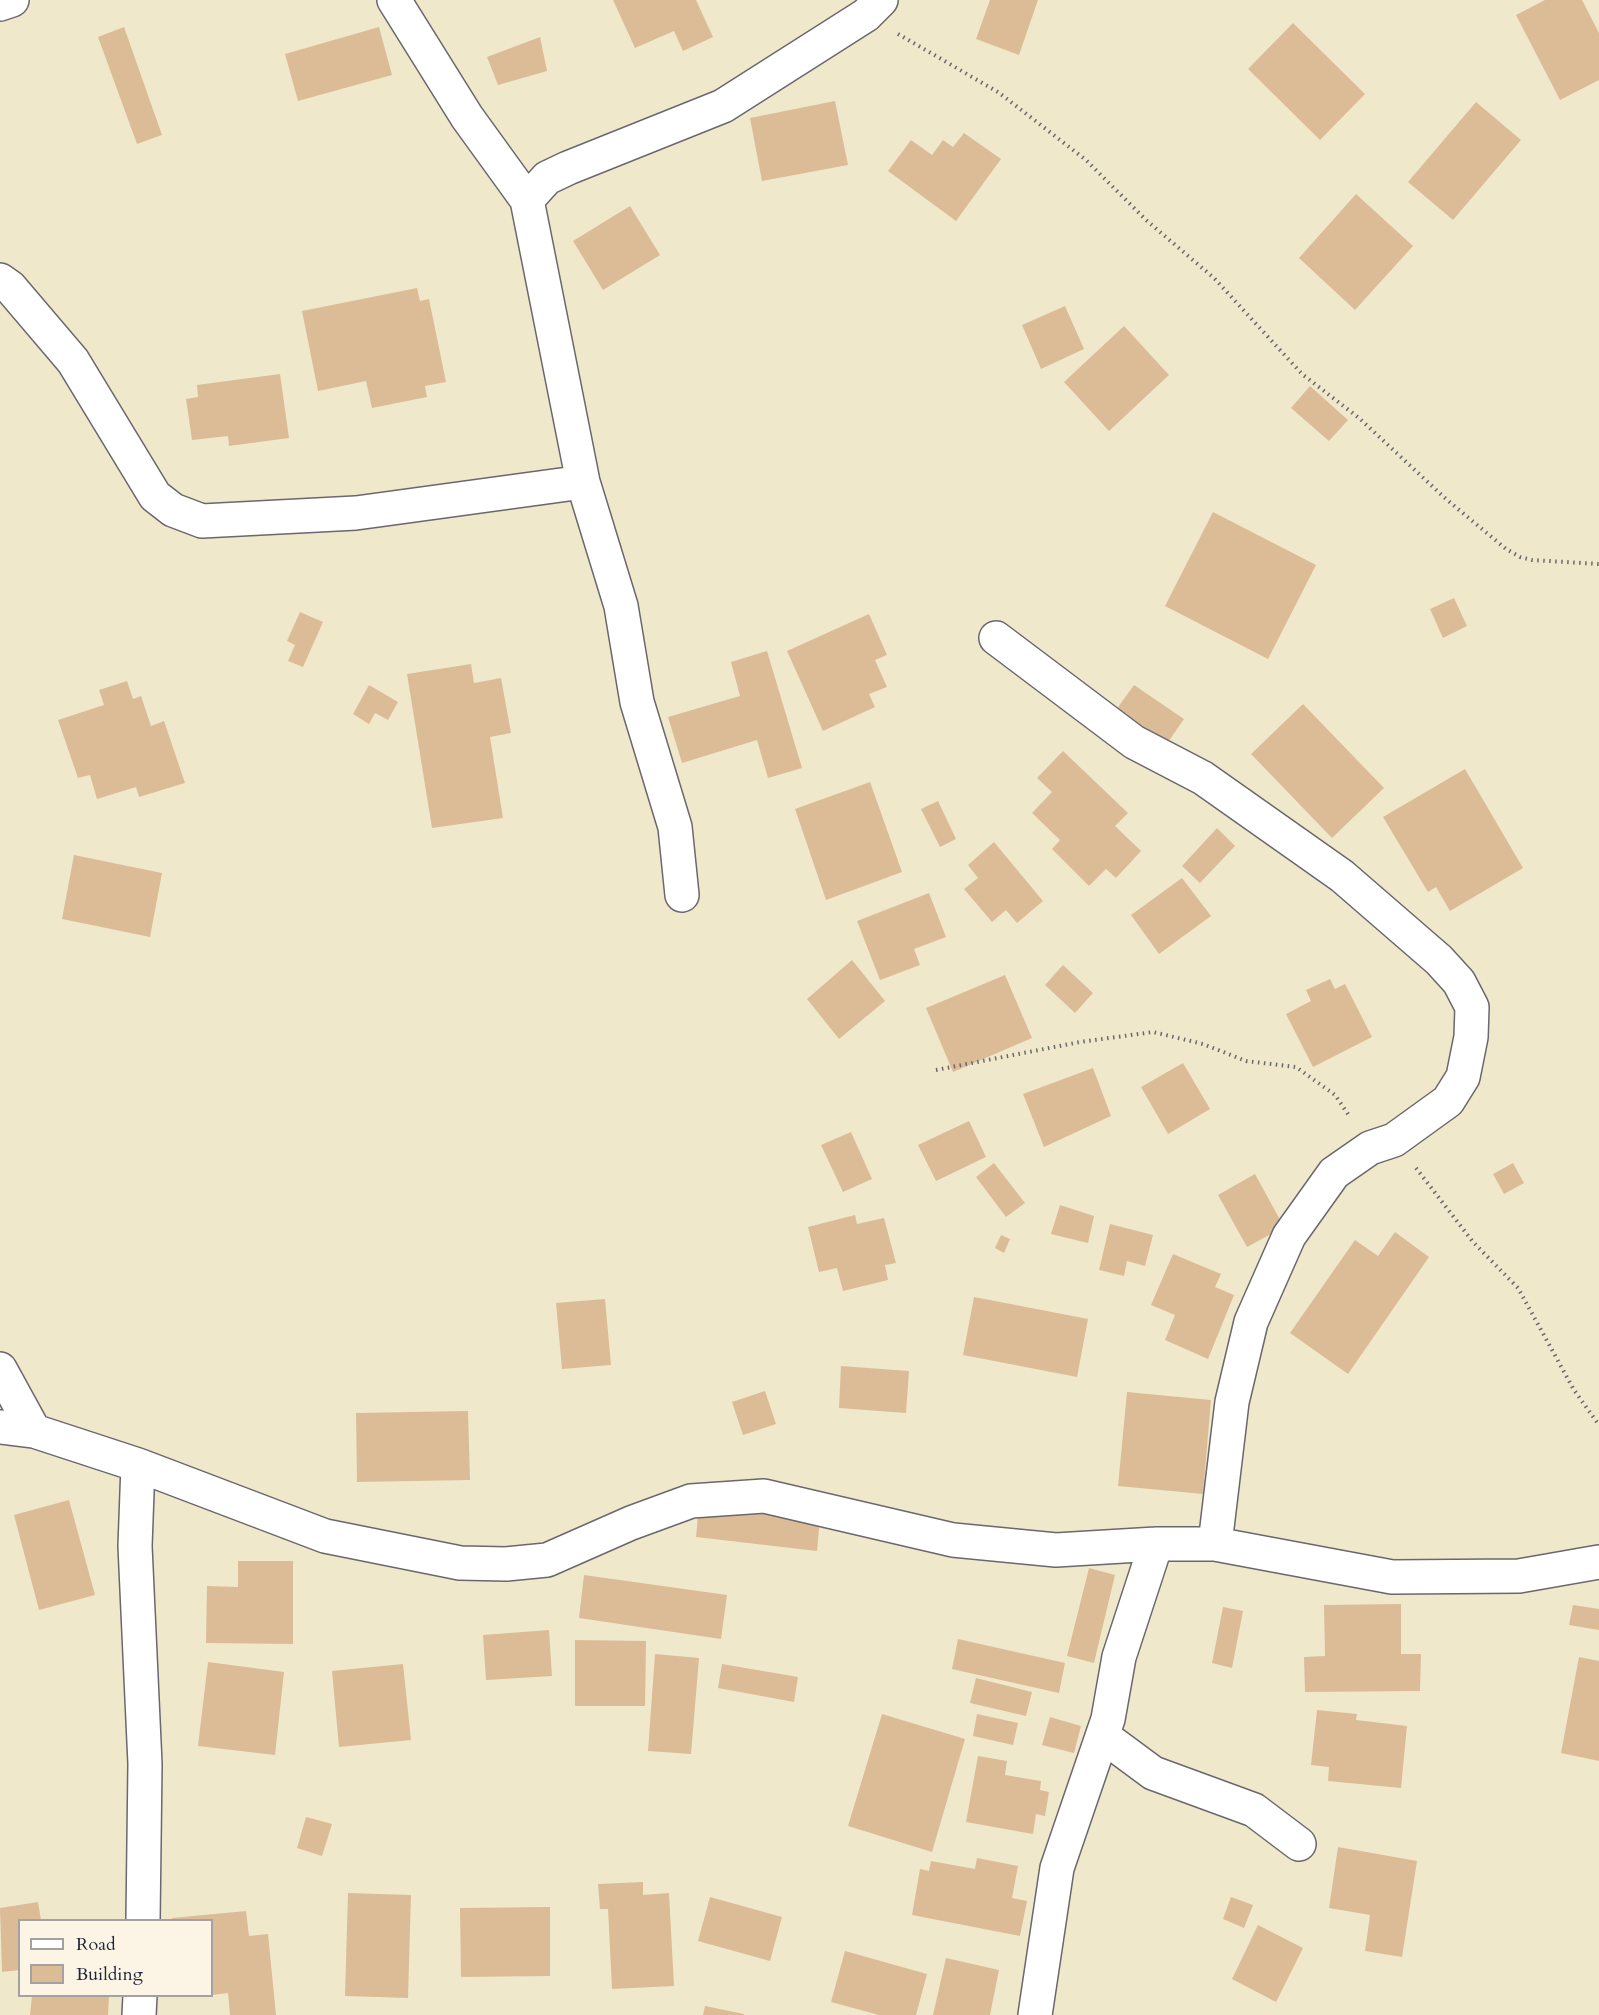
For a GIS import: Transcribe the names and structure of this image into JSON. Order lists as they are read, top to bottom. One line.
{"legend":["Road","Building"]}
